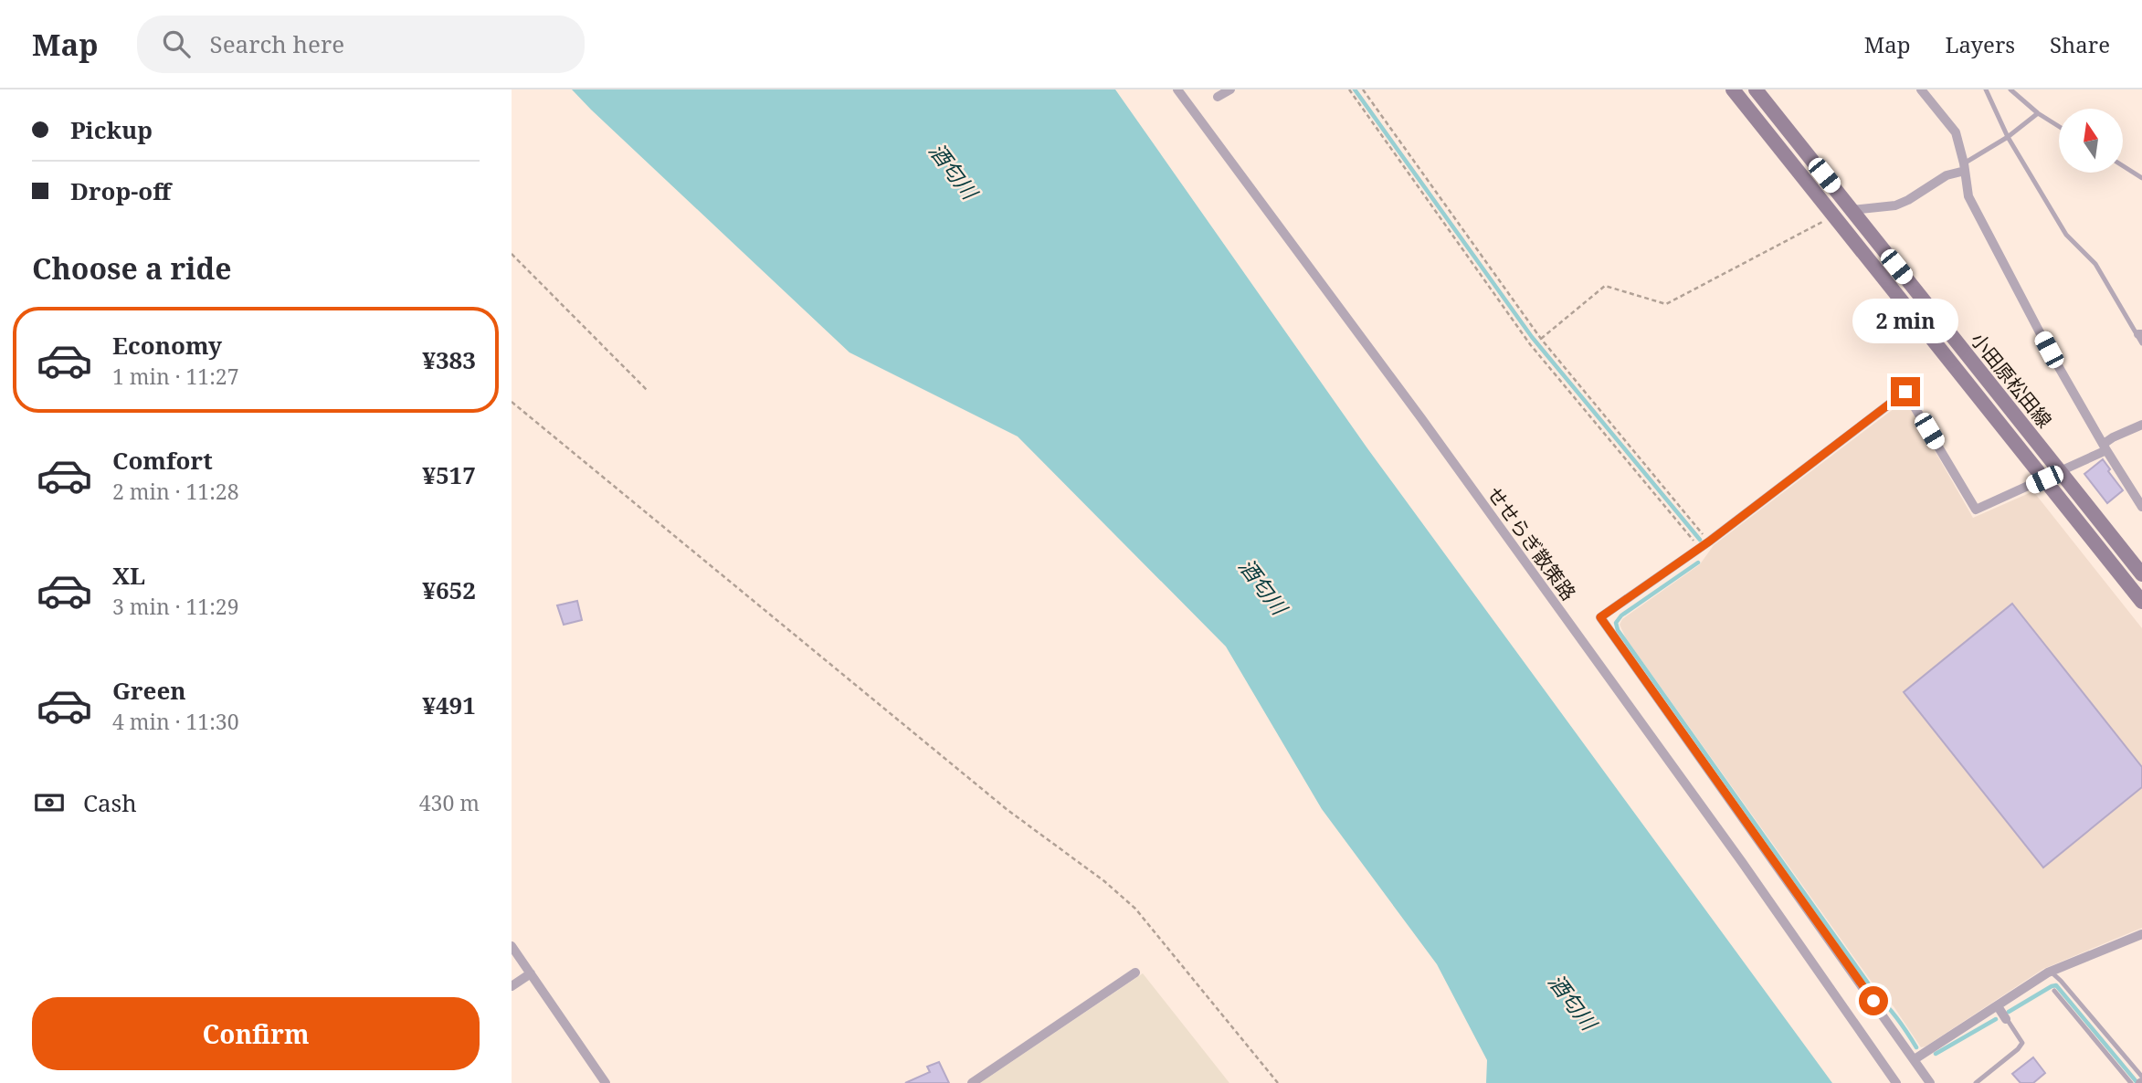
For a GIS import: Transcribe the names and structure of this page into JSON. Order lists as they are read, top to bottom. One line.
{"streets":{"main road":["小田原松田線"],"street":["せせらぎ散策路"]},"water":["酒匂川"],"north":"top","page":{"header":"Map","search":"Search here","nav":["Map","Layers","Share"],"banner":["Pickup","Drop-off"],"heading":"Choose a ride","bubble":"2 min","list":[{"name":"Economy","note":"1 min · 11:27","value":"¥383"},{"name":"Comfort","note":"2 min · 11:28","value":"¥517"},{"name":"XL","note":"3 min · 11:29","value":"¥652"},{"name":"Green","note":"4 min · 11:30","value":"¥491"}],"pay":["Cash","430 m"],"buttons":"Confirm"}}
